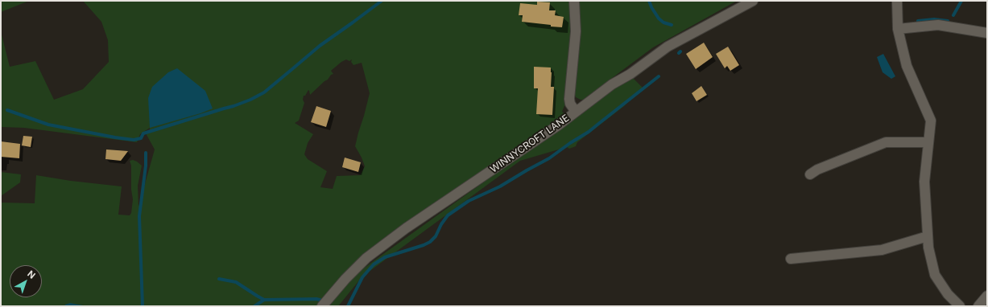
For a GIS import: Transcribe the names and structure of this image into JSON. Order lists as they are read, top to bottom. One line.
{"streets":{"street":["WINNYCROFT LANE"]},"north":"top right"}
